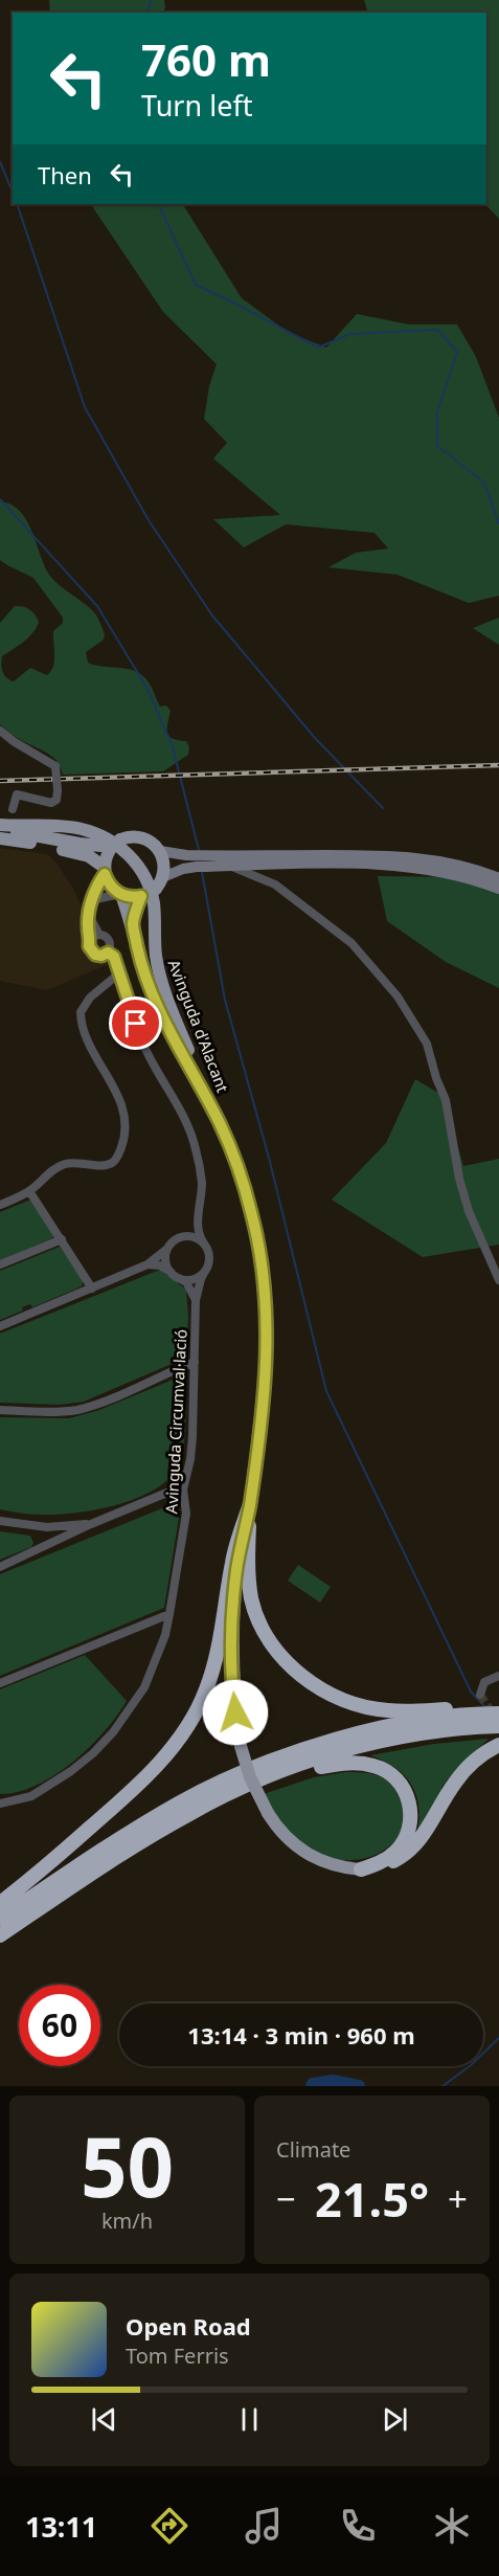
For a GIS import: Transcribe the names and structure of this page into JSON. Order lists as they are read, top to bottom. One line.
{"streets":{"main road":["Avinguda d'Alacant"],"street":["Avinguda Circumval·lació"]},"page":{"turn":["760 m","Turn left"],"then":"Then","limit":"60","trip":"13:14 · 3 min · 960 m","tile":[["50","km/h"],"Climate"],"heat":["−","21.5°","+"],"song":["Open Road","Tom Ferris"],"tabs":"13:11"}}
